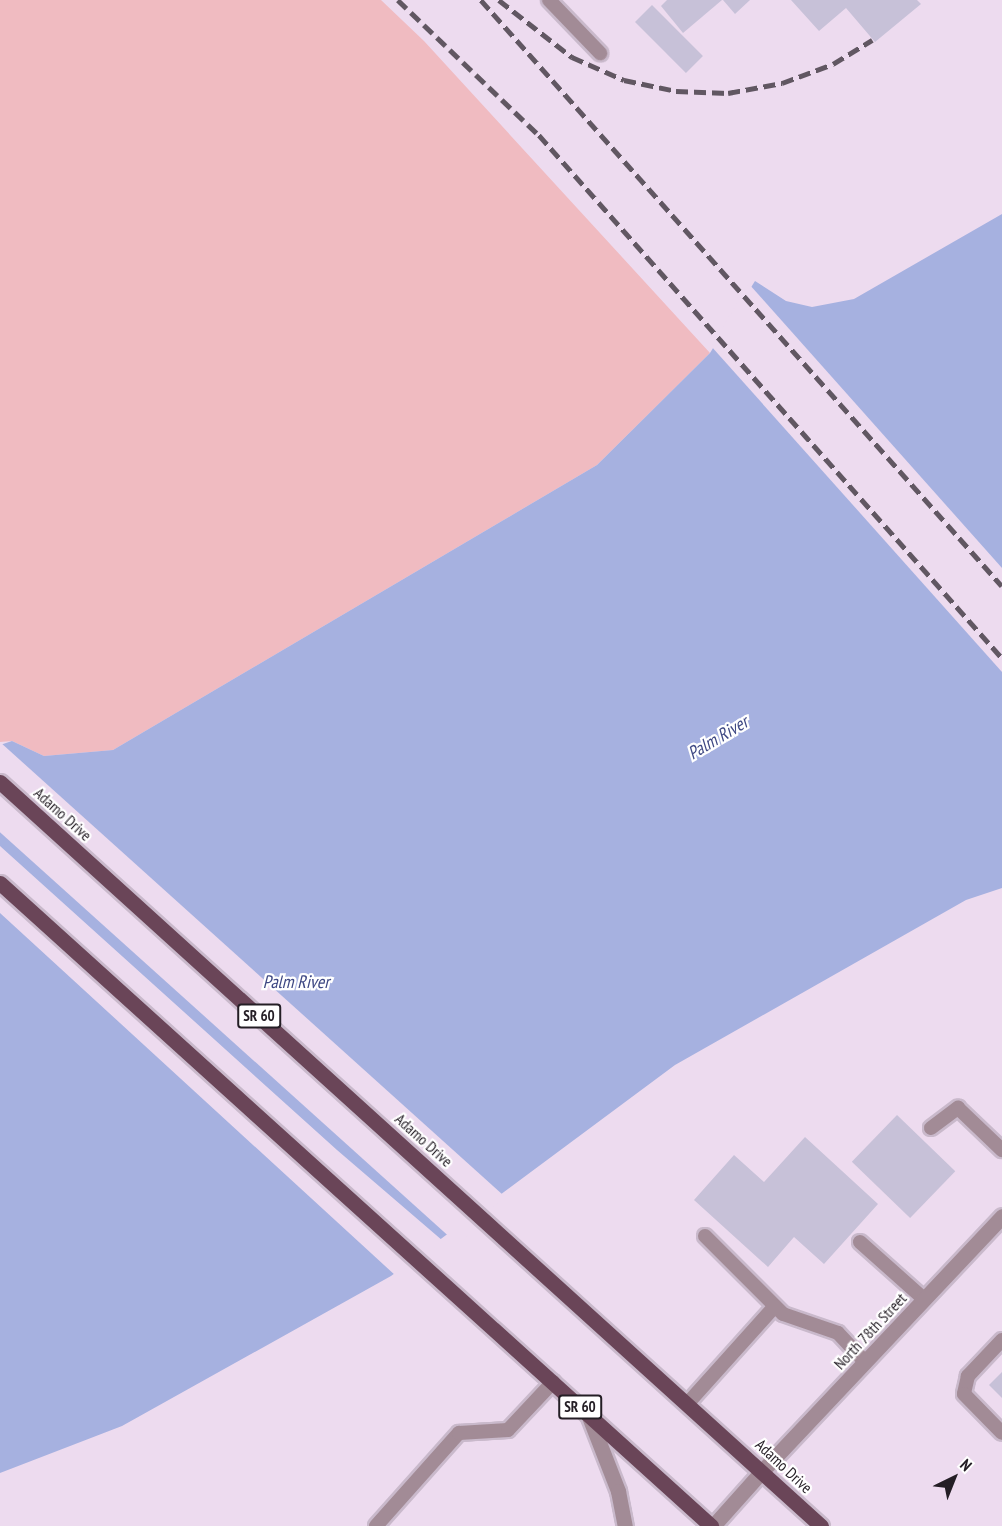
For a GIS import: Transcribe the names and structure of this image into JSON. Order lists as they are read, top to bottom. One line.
{"streets":{"main road":["Adamo Drive","SR 60"],"street":["North 78th Street"]},"crossings":[["Adamo Drive","North 78th Street"],["SR 60","North 78th Street"]],"water":["Palm River"],"north":"top right"}
